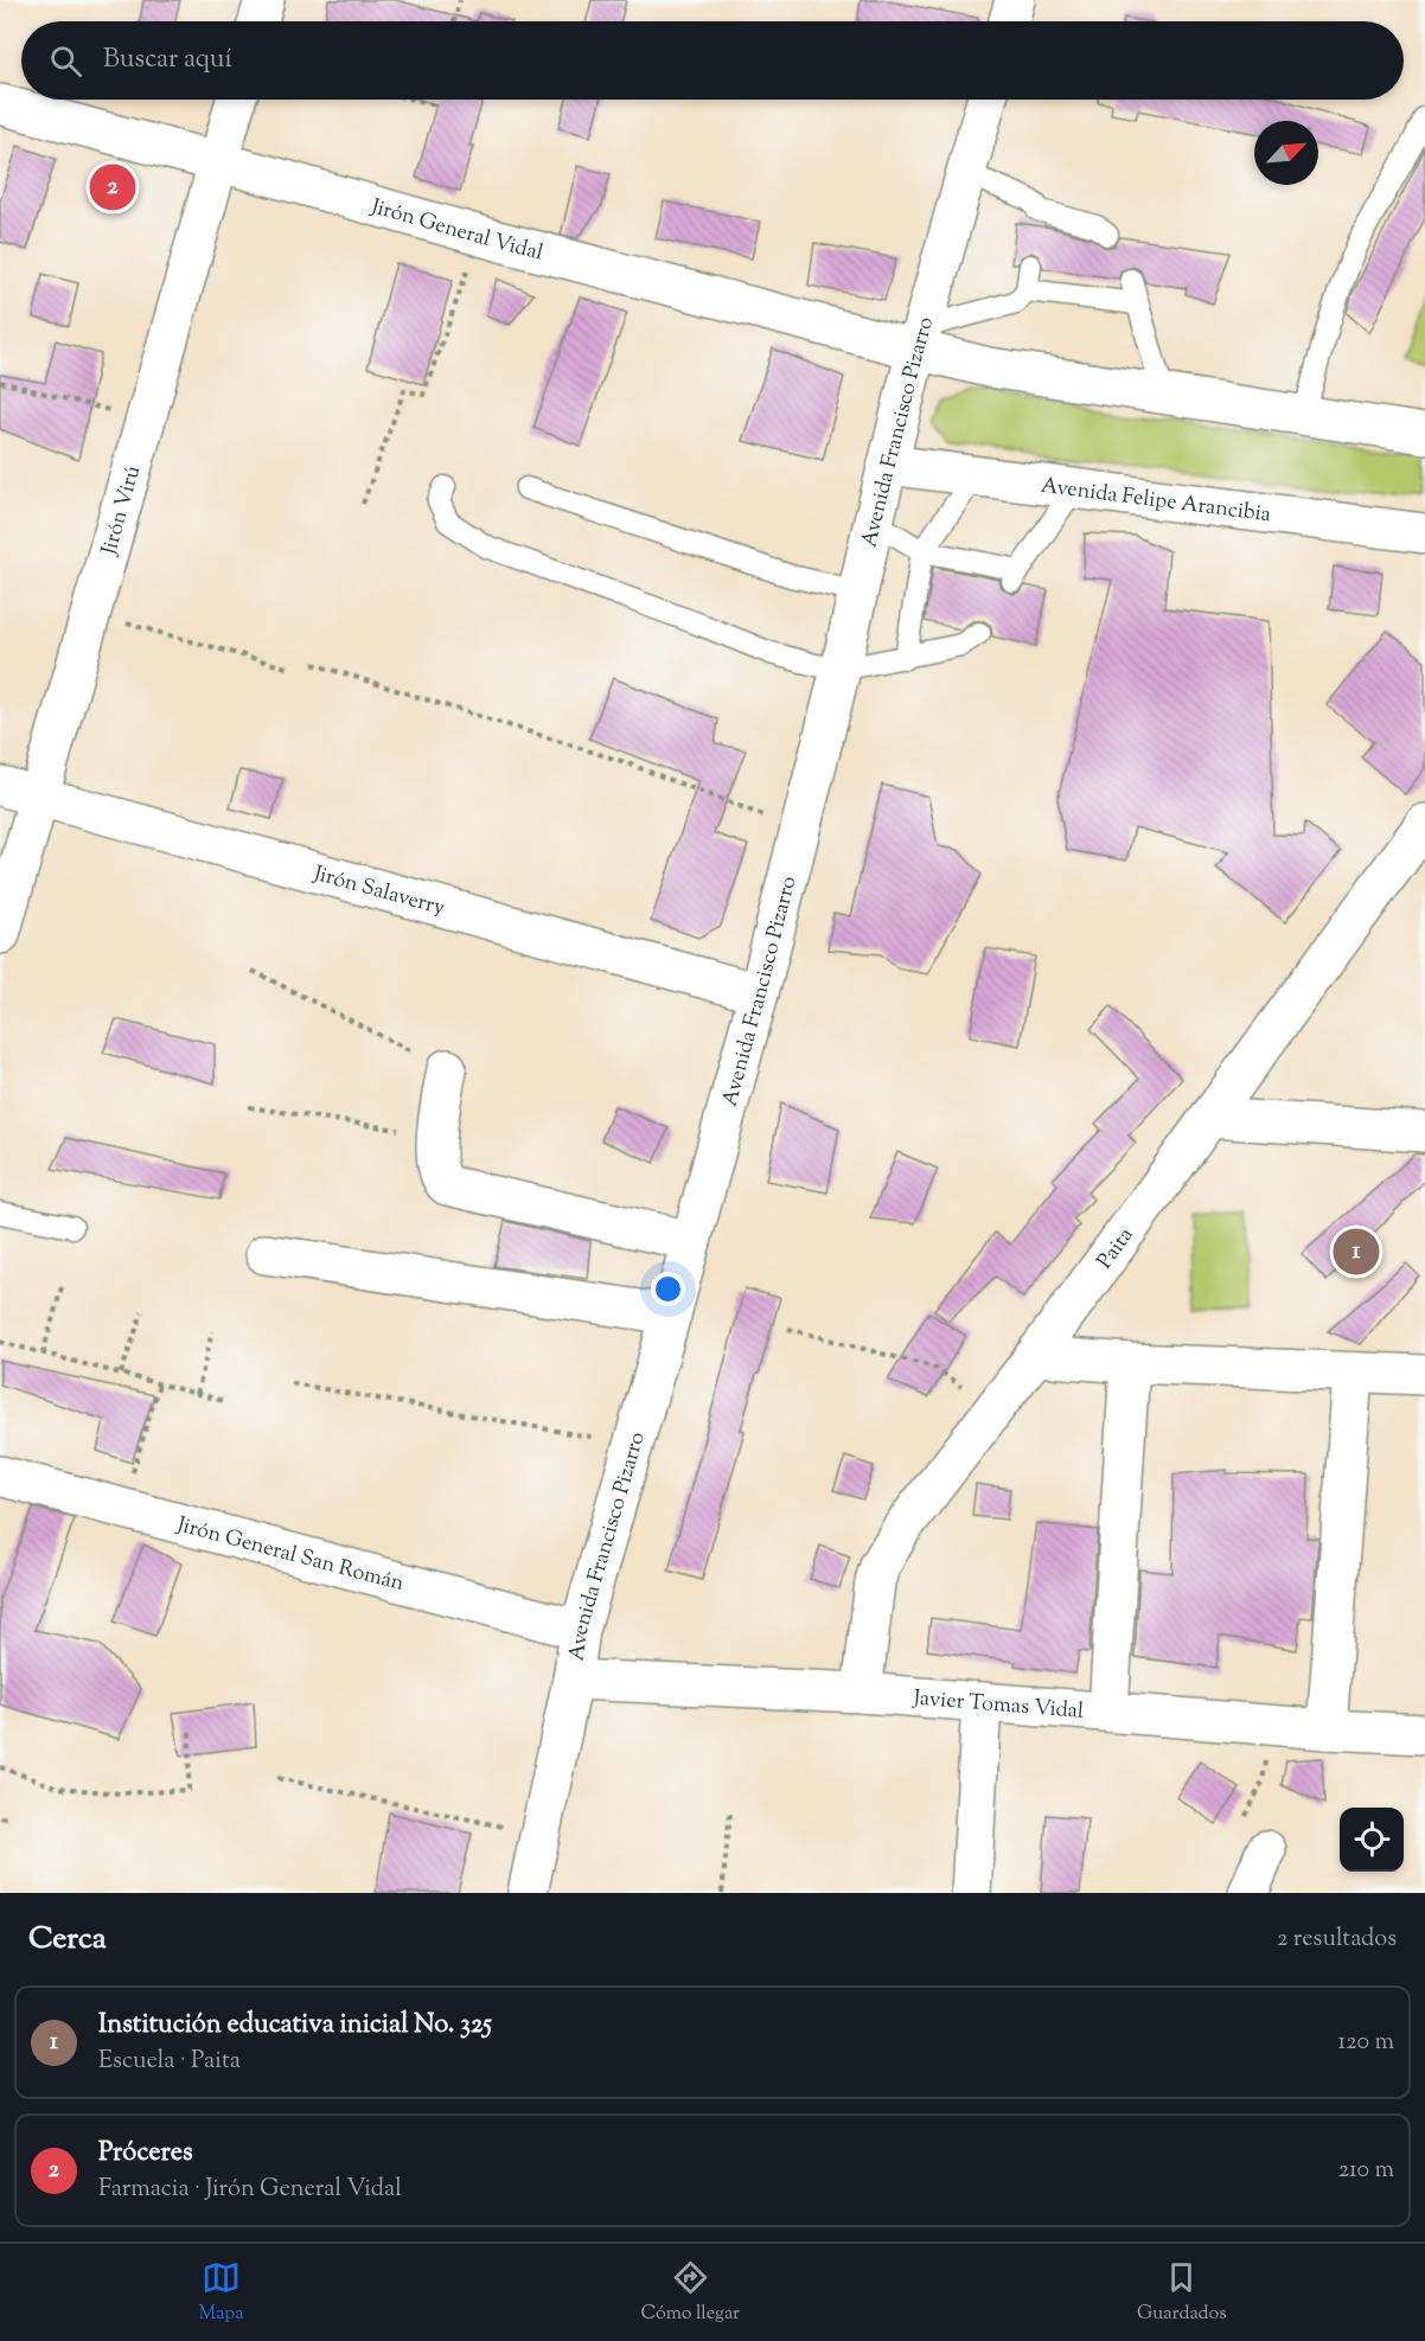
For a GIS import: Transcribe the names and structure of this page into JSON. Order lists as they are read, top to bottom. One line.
{"streets":{"street":["Jirón General Vidal","Avenida Francisco Pizarro","Avenida Felipe Arancibia","Jirón Virú","Jirón Salaverry","Paita","Jirón General San Román","Javier Tomas Vidal"]},"crossings":[["Jirón General Vidal","Avenida Francisco Pizarro"],["Jirón General Vidal","Jirón Virú"],["Avenida Francisco Pizarro","Avenida Felipe Arancibia"],["Avenida Francisco Pizarro","Jirón Salaverry"],["Avenida Francisco Pizarro","Jirón General San Román"],["Avenida Francisco Pizarro","Javier Tomas Vidal"],["Jirón Virú","Jirón Salaverry"],["Paita","Javier Tomas Vidal"]],"north":"top right","page":{"search":"Buscar aquí","pins":["2","1"],"heading":["Cerca","2 resultados"],"list":[{"mark":"1","name":"Institución educativa inicial No. 325","note":"Escuela · Paita","value":"120 m"},{"mark":"2","name":"Próceres","note":"Farmacia · Jirón General Vidal","value":"210 m"}],"nav":["Mapa","Cómo llegar","Guardados"]}}
